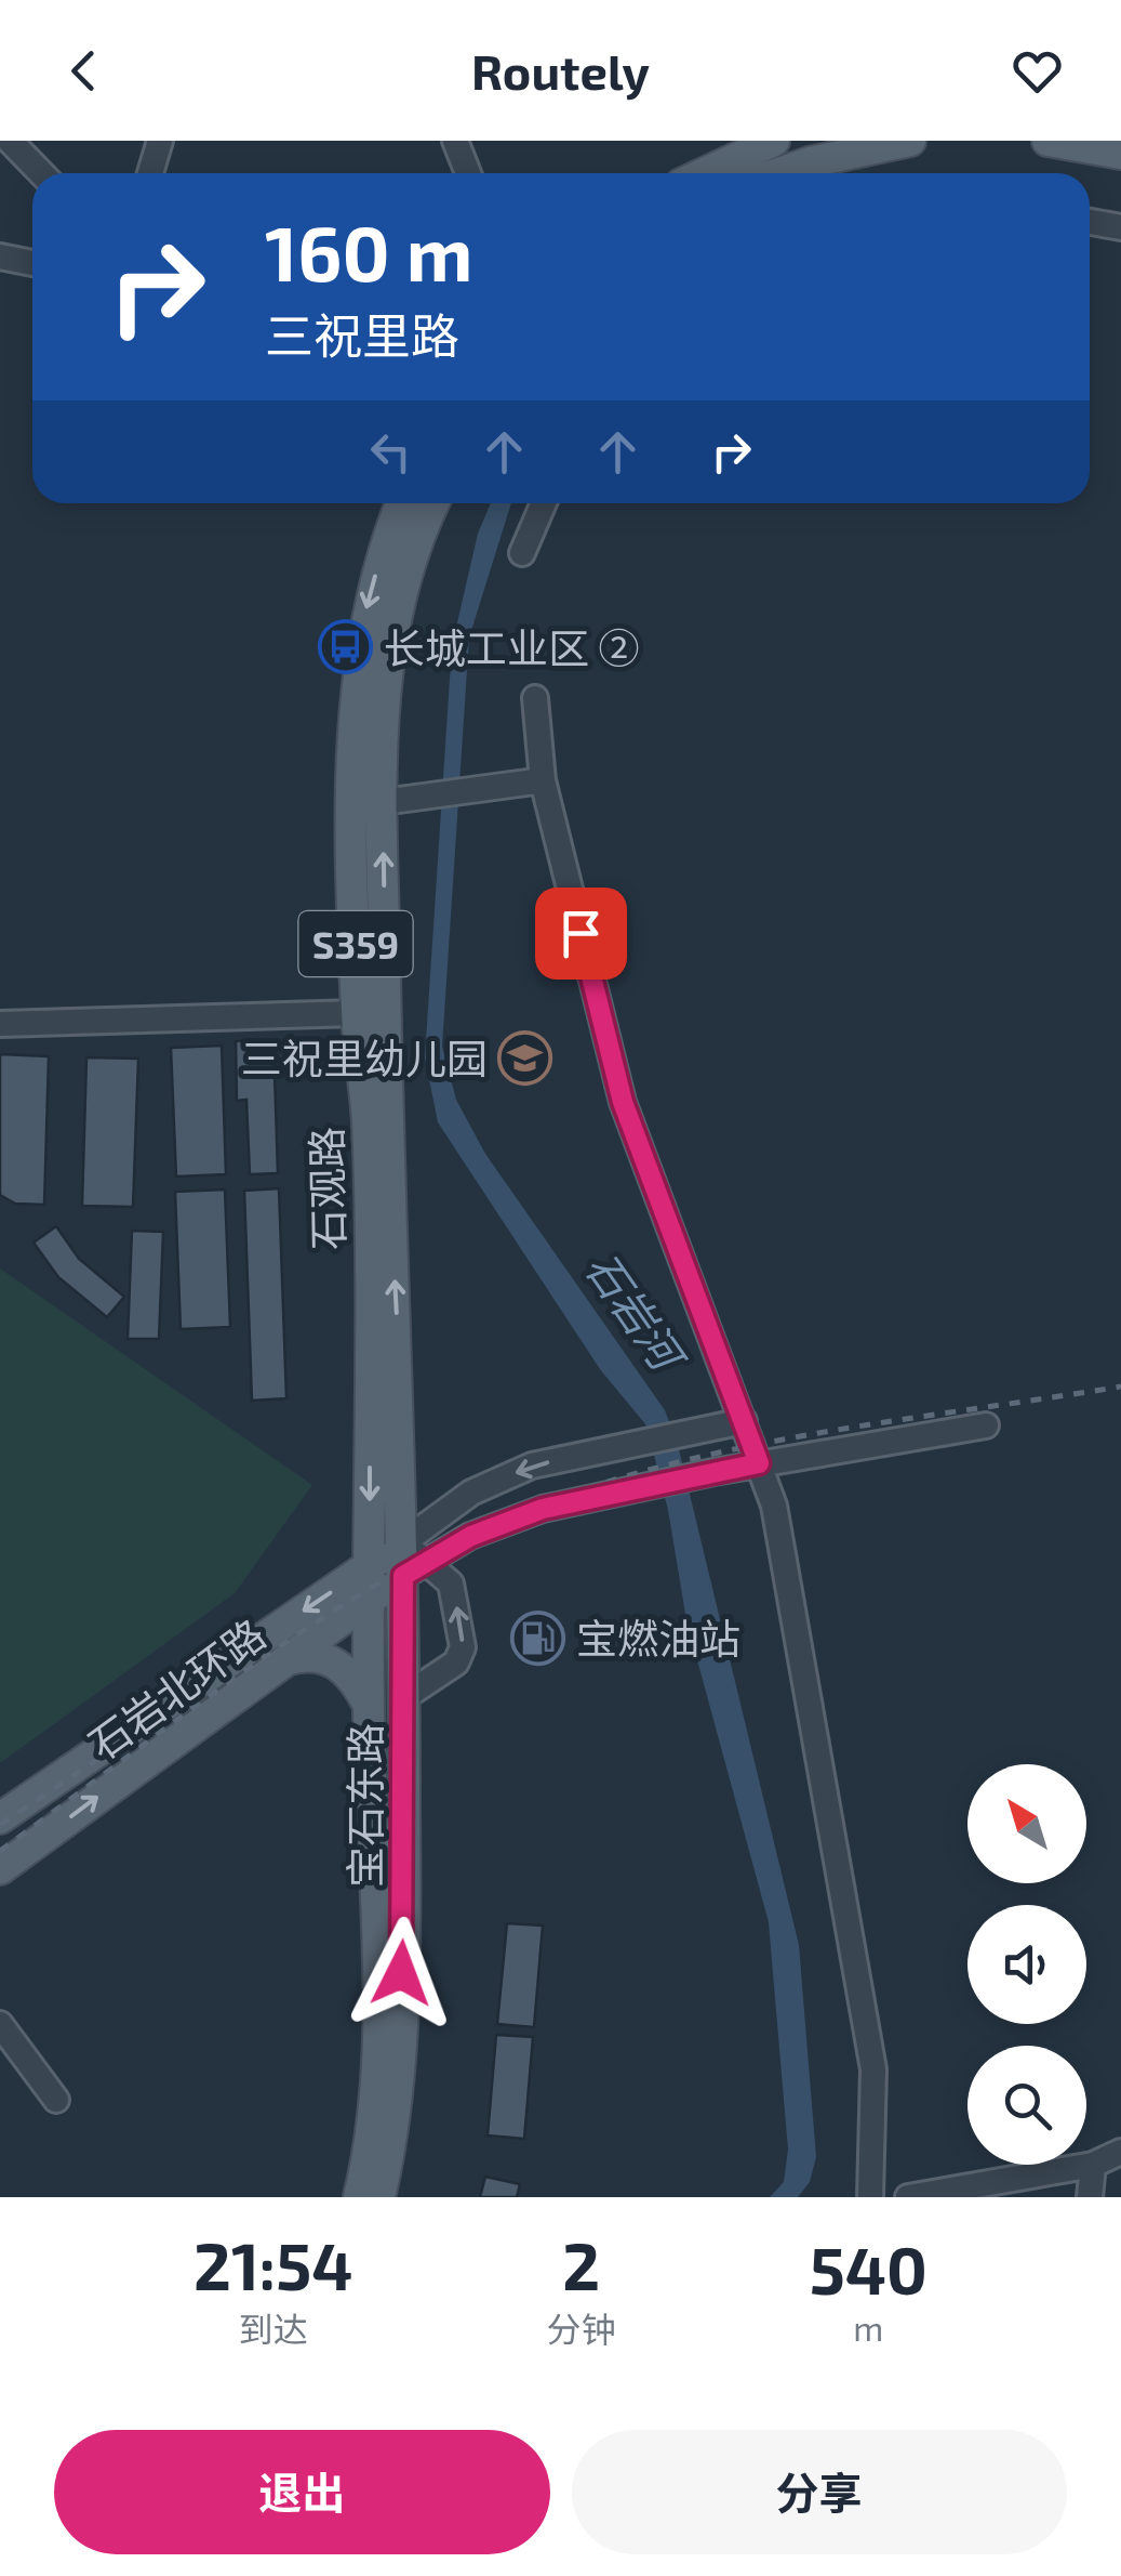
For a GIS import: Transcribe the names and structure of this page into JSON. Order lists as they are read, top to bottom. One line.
{"streets":{"main road":["S359","石观路","石岩北环路","宝石东路"]},"crossings":[["石观路","石岩北环路"],["石观路","宝石东路"],["石岩北环路","宝石东路"]],"water":["石岩河"],"places":{"bus stop":["长城工业区 ②"],"school or university":["三祝里幼儿园"],"fuel station":["宝燃油站"]},"north":"top left","page":{"header":"Routely","turn":["160 m","三祝里路"],"eta":["21:54","到达","2","分钟","540","m"],"buttons":["退出","分享"]}}
